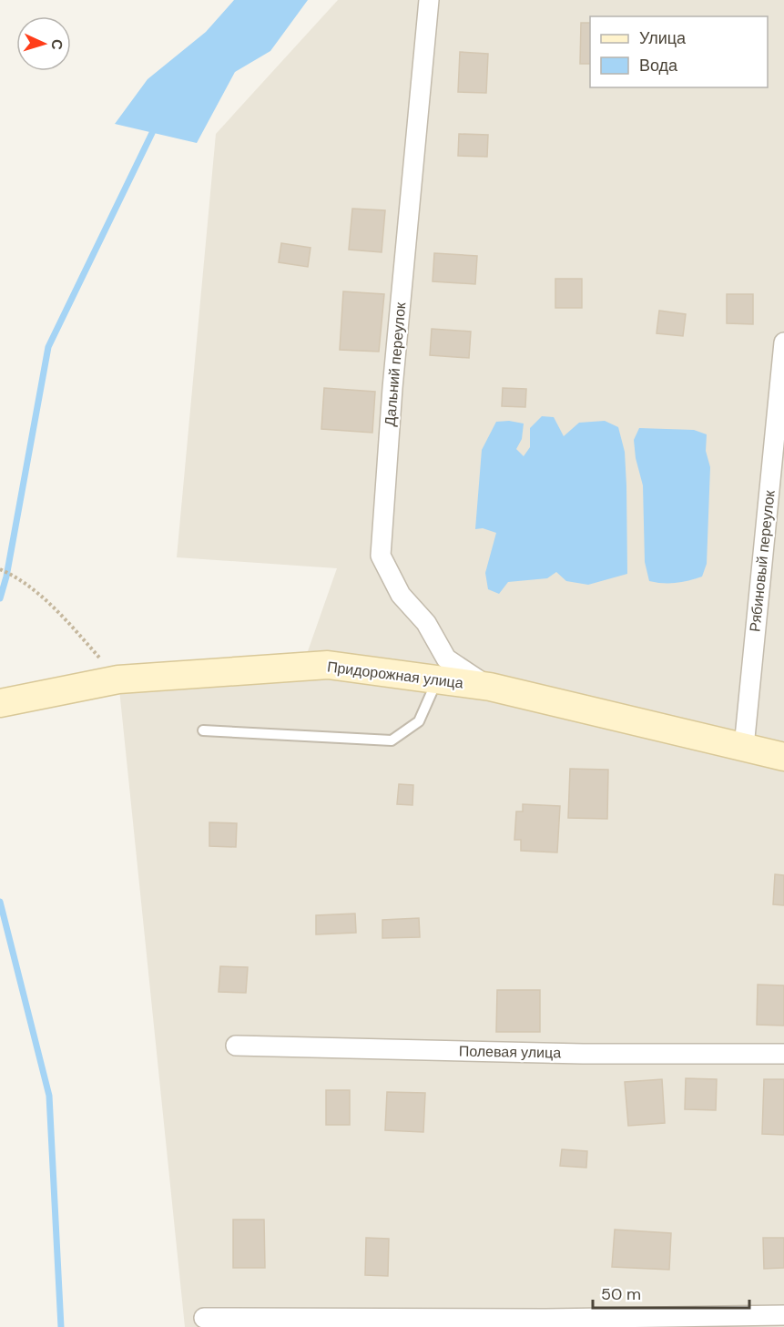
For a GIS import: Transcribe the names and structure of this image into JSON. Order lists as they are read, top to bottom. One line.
{"streets":{"street":["Дальний переулок","Рябиновый переулок","Придорожная улица","Полевая улица"]},"crossings":[["Дальний переулок","Придорожная улица"],["Рябиновый переулок","Придорожная улица"]],"legend":["Улица","Вода"],"scale_bar":"50 m","north":"right"}
